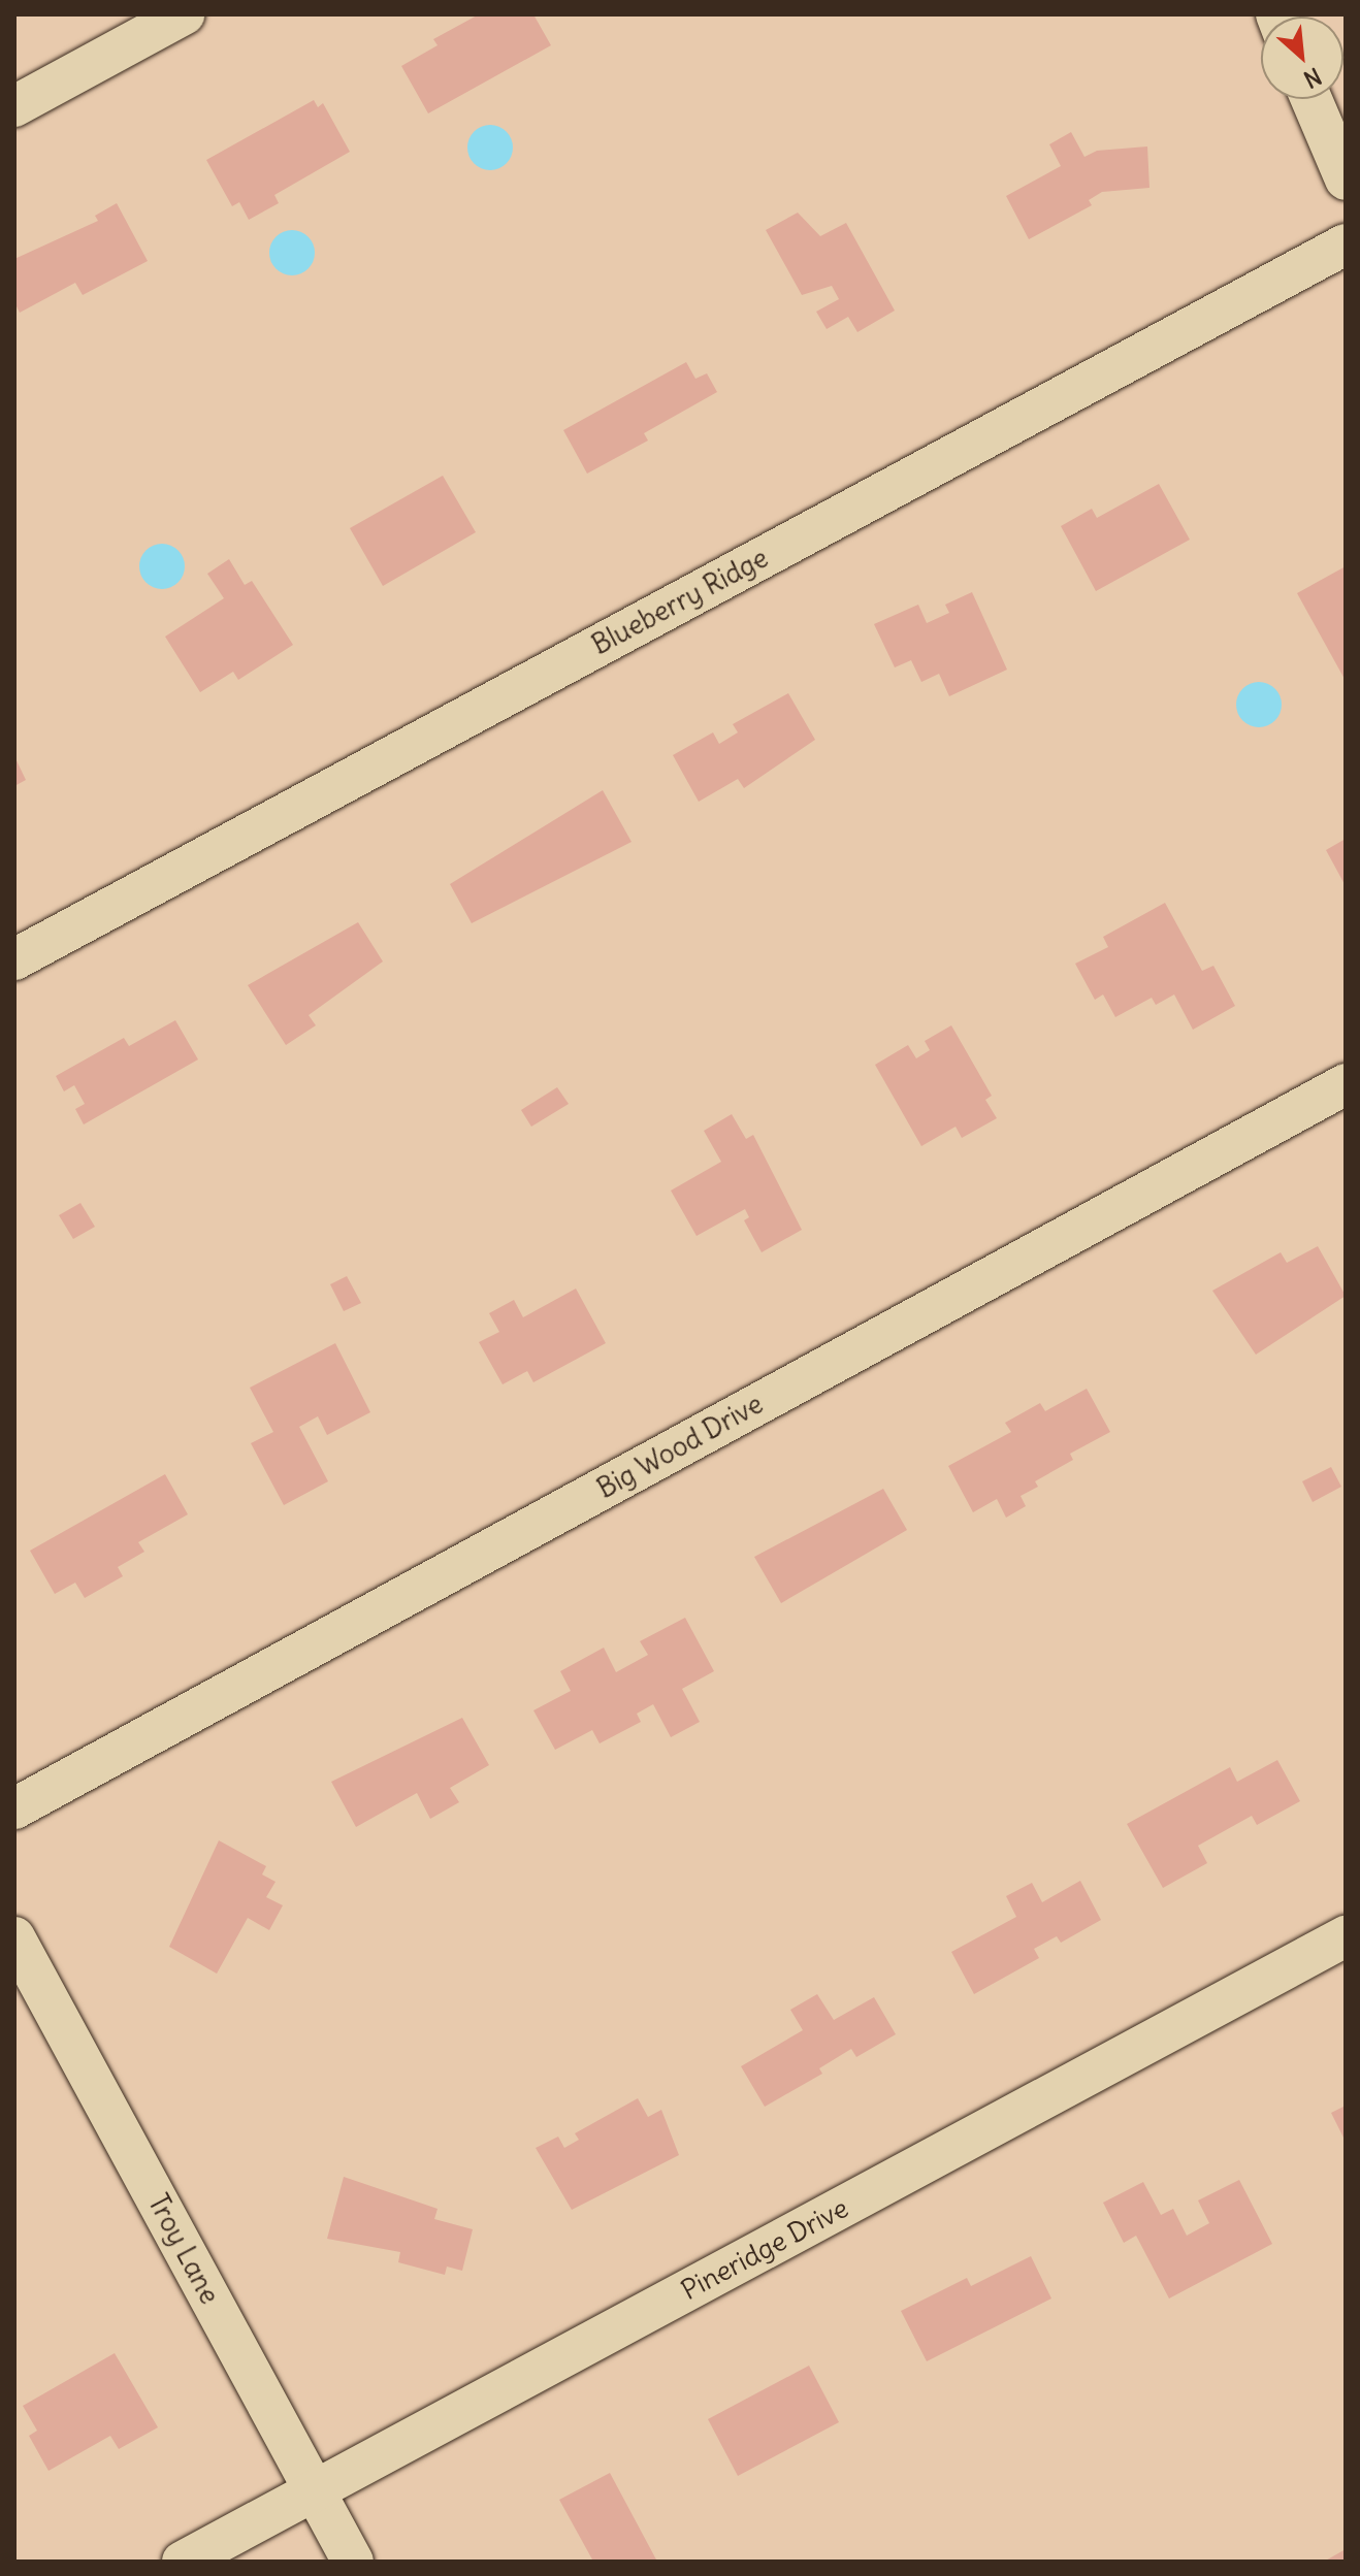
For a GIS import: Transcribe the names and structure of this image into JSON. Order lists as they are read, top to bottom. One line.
{"streets":{"street":["Blueberry Ridge","Big Wood Drive","Troy Lane","Pineridge Drive"]},"crossings":[["Troy Lane","Pineridge Drive"]],"north":"bottom right"}
